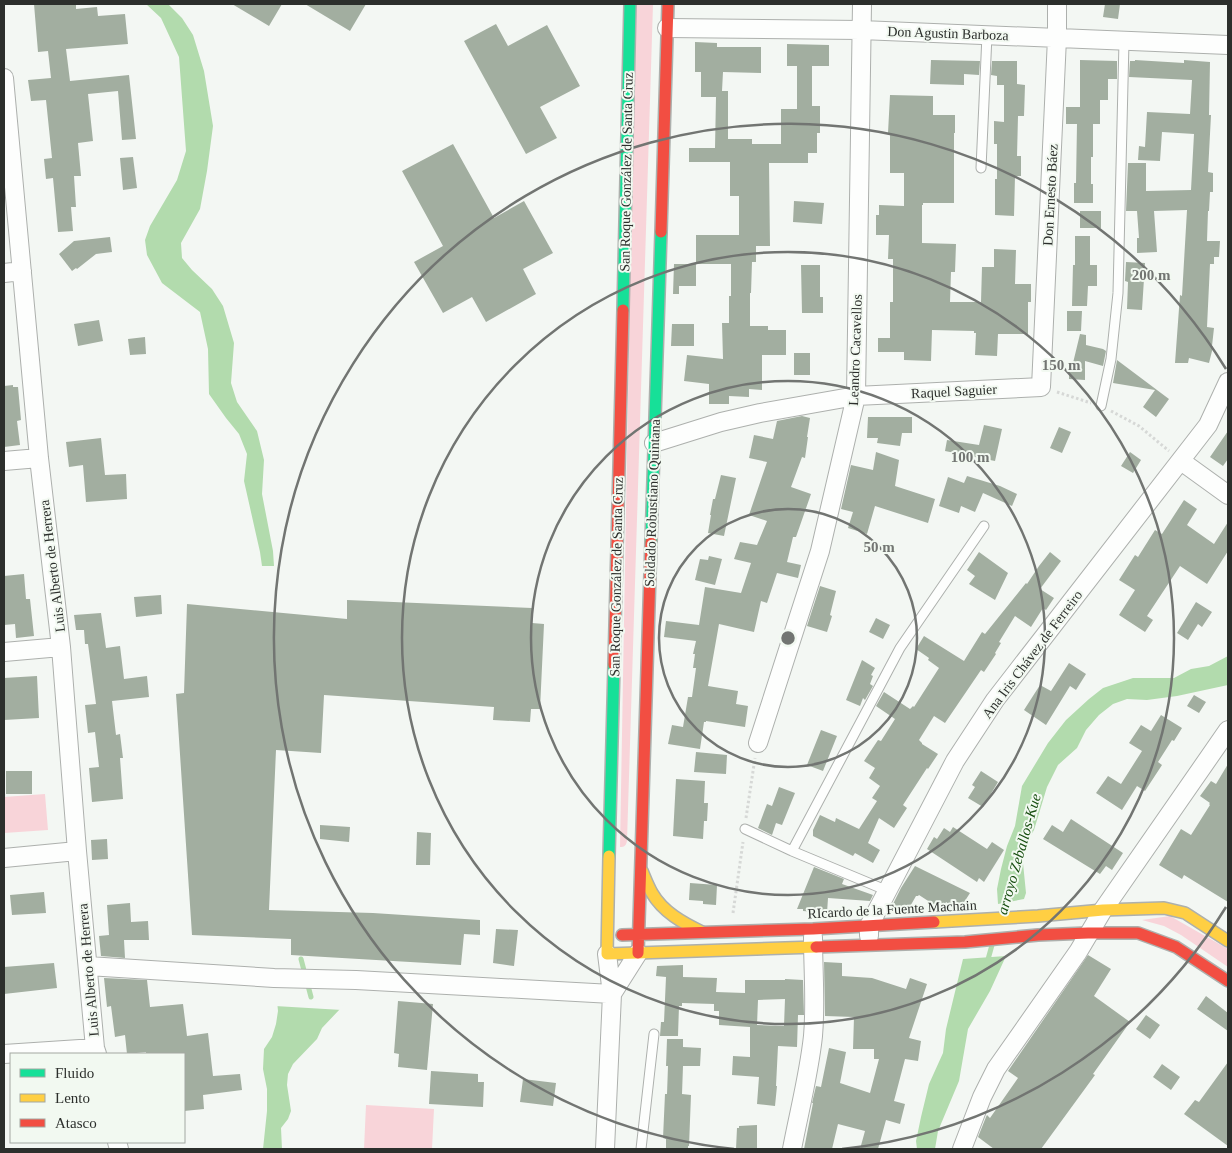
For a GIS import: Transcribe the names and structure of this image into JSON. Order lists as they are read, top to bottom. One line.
{"streets":{"street":["Don Agustin Barboza","San Roque González de Santa Cruz","Don Ernesto Báez","Leandro Cacavellos","Raquel Saguier","Soldado Robustiano Quintana","Luis Alberto de Herrera","Ana Iris Chávez de Ferreiro","RIcardo de la Fuente Machain"]},"crossings":[["Don Agustin Barboza","Don Ernesto Báez"],["Don Agustin Barboza","Leandro Cacavellos"],["Don Agustin Barboza","Soldado Robustiano Quintana"],["San Roque González de Santa Cruz","RIcardo de la Fuente Machain"],["Don Ernesto Báez","Raquel Saguier"],["Leandro Cacavellos","Raquel Saguier"],["Raquel Saguier","Soldado Robustiano Quintana"],["Soldado Robustiano Quintana","RIcardo de la Fuente Machain"],["Ana Iris Chávez de Ferreiro","RIcardo de la Fuente Machain"]],"water":["arroyo Zeballos-Kue"],"legend":["Fluido","Lento","Atasco"],"rings":["200 m","150 m","100 m","50 m"]}
